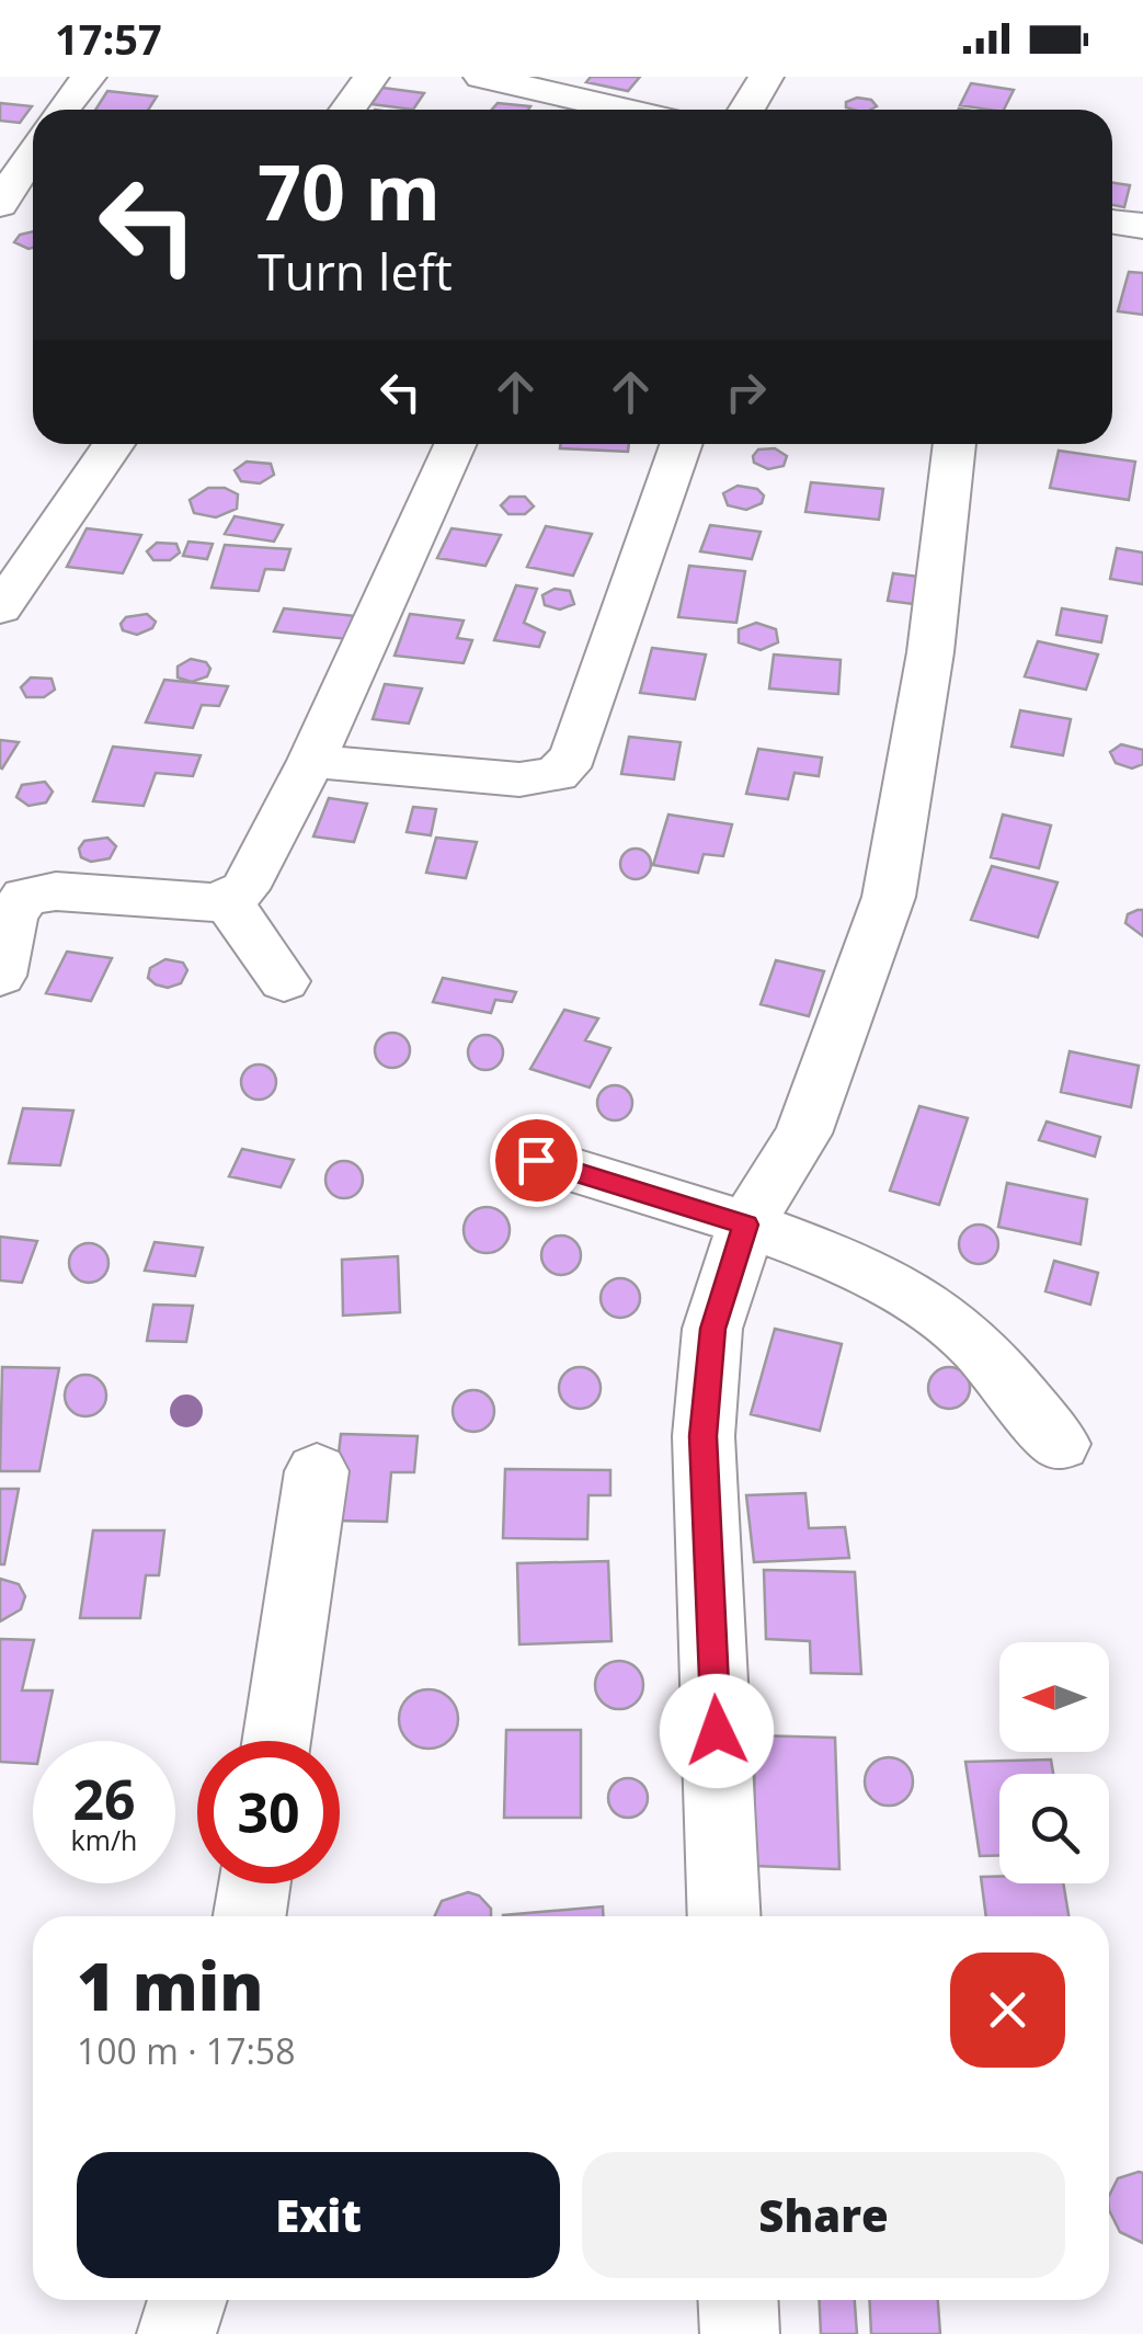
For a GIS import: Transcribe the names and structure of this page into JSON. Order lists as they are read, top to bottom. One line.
{"north":"left","page":{"status":"17:57","turn":["70 m","Turn left"],"speed":"26 km/h","limit":"30","heading":["1 min","100 m · 17:58"],"buttons":["Exit","Share"]}}
